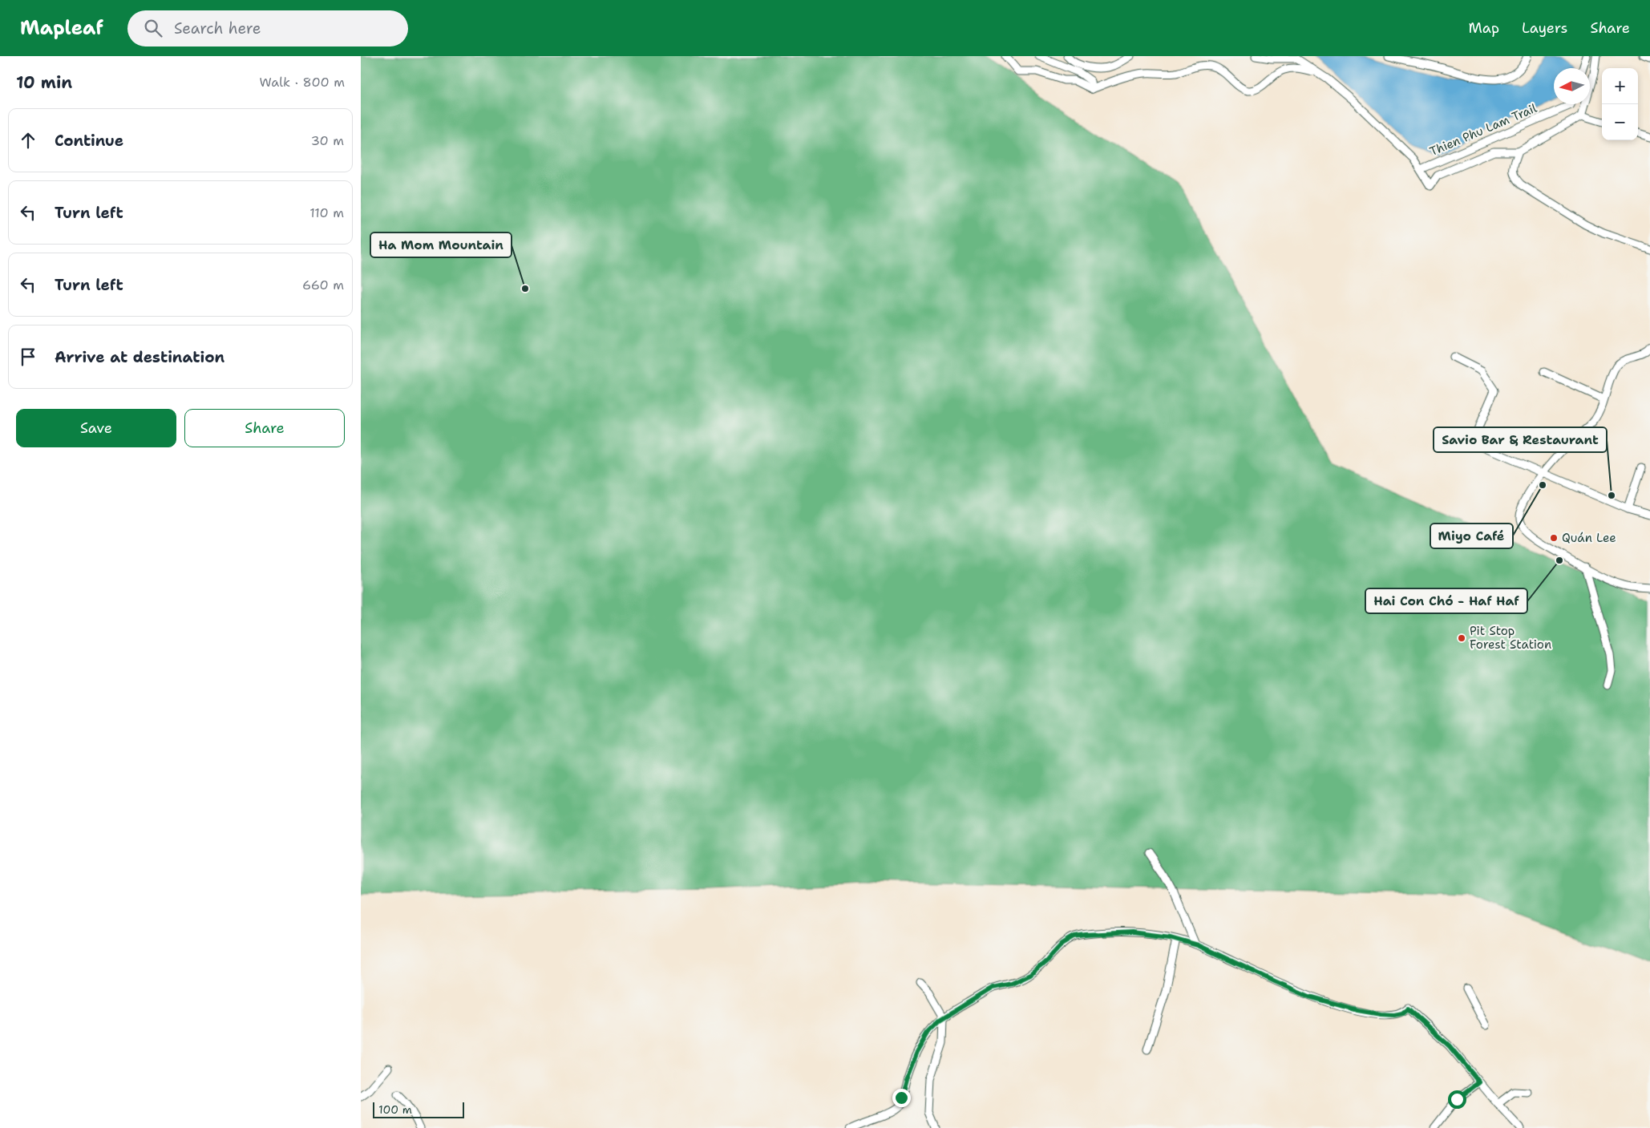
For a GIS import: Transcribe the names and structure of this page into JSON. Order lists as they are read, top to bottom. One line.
{"streets":{"street":["Thien Phu Lam Trail"]},"places":["Ha Mom Mountain","Miyo Café","Savio Bar & Restaurant","Quán Lee","Hai Con Chó - Haf Haf","Pit Stop Forest Station"],"scale_bar":"100 m","north":"left","page":{"header":"Mapleaf","search":"Search here","nav":["Map","Layers","Share"],"heading":["10 min","Walk · 800 m"],"map_buttons":["+","−"],"list":[["Continue","30 m"],["Turn left","110 m"],["Turn left","660 m"],"Arrive at destination"],"buttons":["Save","Share"],"scale":"100 m"}}
